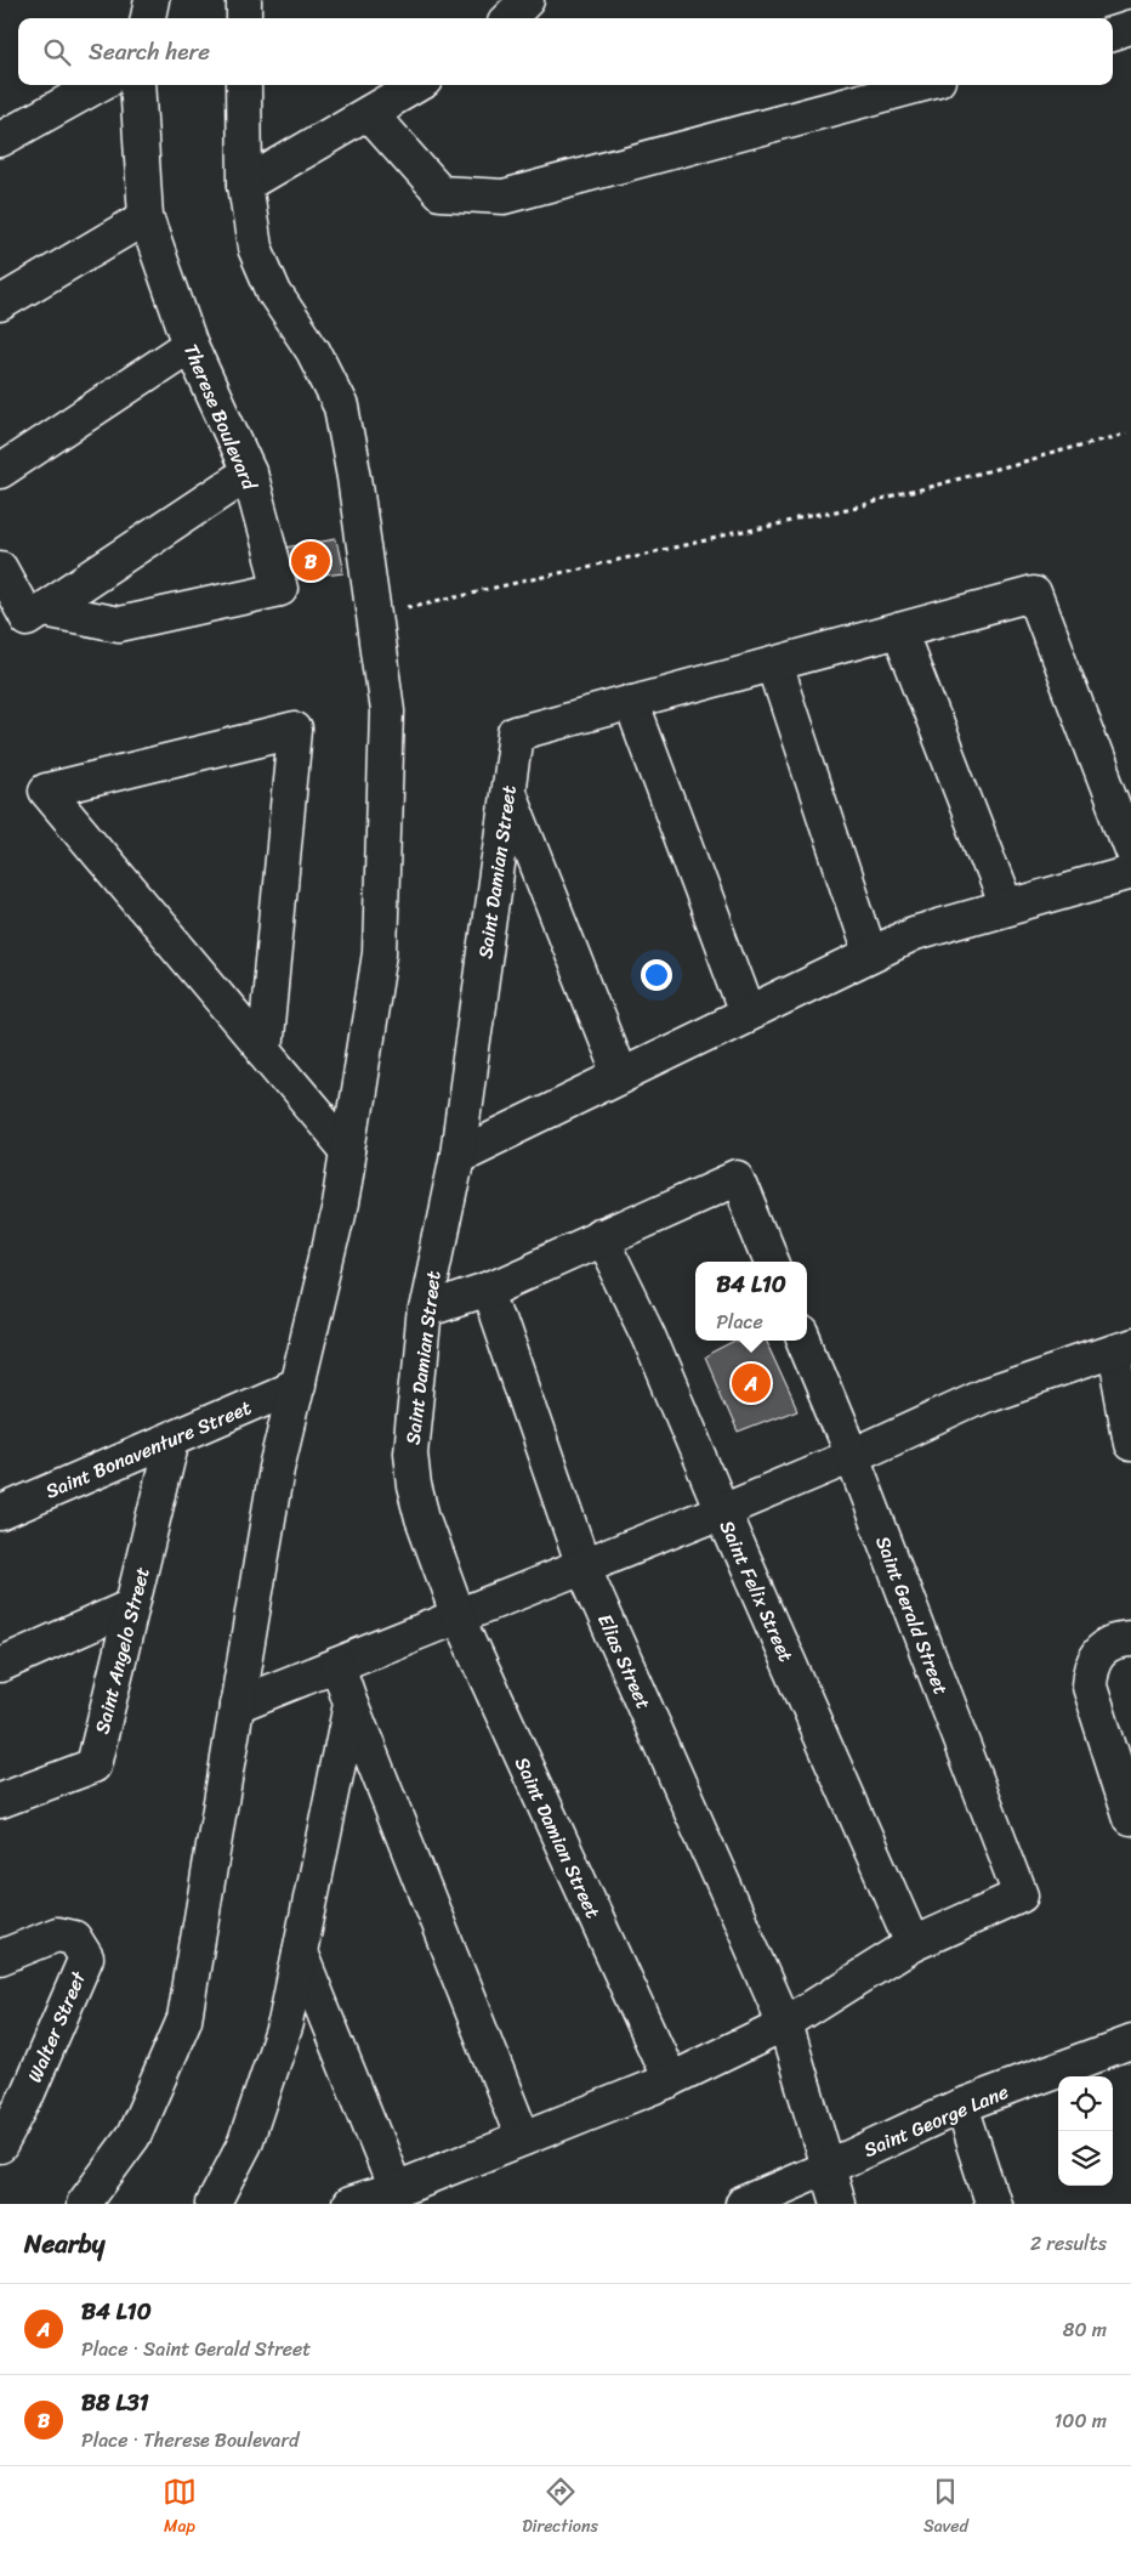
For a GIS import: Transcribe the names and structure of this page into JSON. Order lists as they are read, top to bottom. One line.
{"streets":{"street":["Therese Boulevard","Saint Damian Street","Saint Bonaventure Street","Saint Felix Street","Saint Gerald Street","Saint Angelo Street","Elias Street","Walter Street","Saint George Lane"]},"crossings":[["Saint Bonaventure Street","Saint Angelo Street"],["Saint Felix Street","Saint Gerald Street"],["Elias Street","Saint George Lane"]],"page":{"search":"Search here","pins":["B","A"],"popup":["B4 L10","Place"],"heading":["Nearby","2 results"],"list":[{"mark":"A","name":"B4 L10","note":"Place · Saint Gerald Street","value":"80 m"},{"mark":"B","name":"B8 L31","note":"Place · Therese Boulevard","value":"100 m"}],"nav":["Map","Directions","Saved"]}}
